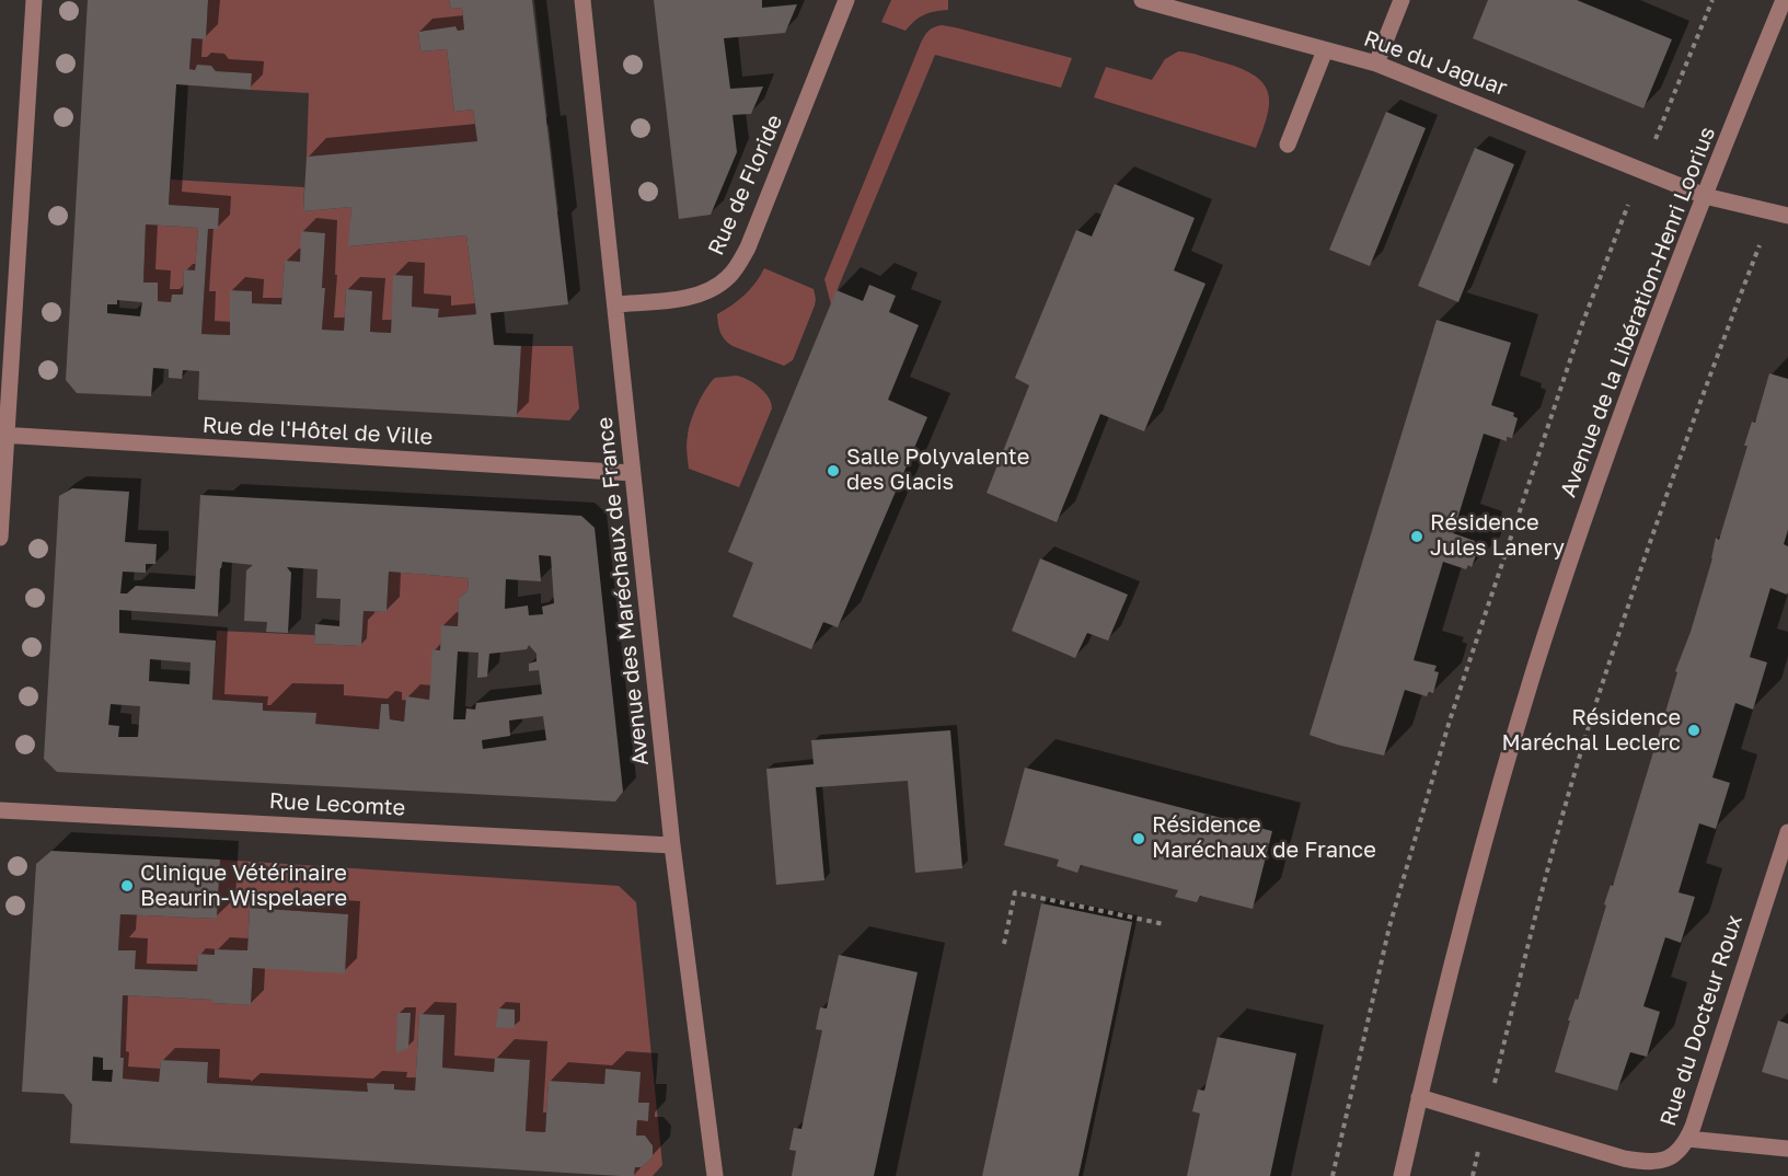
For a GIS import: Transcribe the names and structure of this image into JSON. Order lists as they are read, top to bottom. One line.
{"streets":{"street":["Rue du Jaguar","Rue de Floride","Avenue de la Libération-Henri Loorius","Rue de l'Hôtel de Ville","Avenue des Maréchaux de France","Rue Lecomte","Rue du Docteur Roux"]},"crossings":[["Rue du Jaguar","Avenue de la Libération-Henri Loorius"],["Rue de Floride","Avenue des Maréchaux de France"],["Avenue de la Libération-Henri Loorius","Rue du Docteur Roux"],["Rue de l'Hôtel de Ville","Avenue des Maréchaux de France"],["Avenue des Maréchaux de France","Rue Lecomte"]],"places":["Salle Polyvalente des Glacis","Résidence Jules Lanery","Résidence Maréchal Leclerc","Résidence Maréchaux de France","Clinique Vétérinaire Beaurin-Wispelaere"]}
